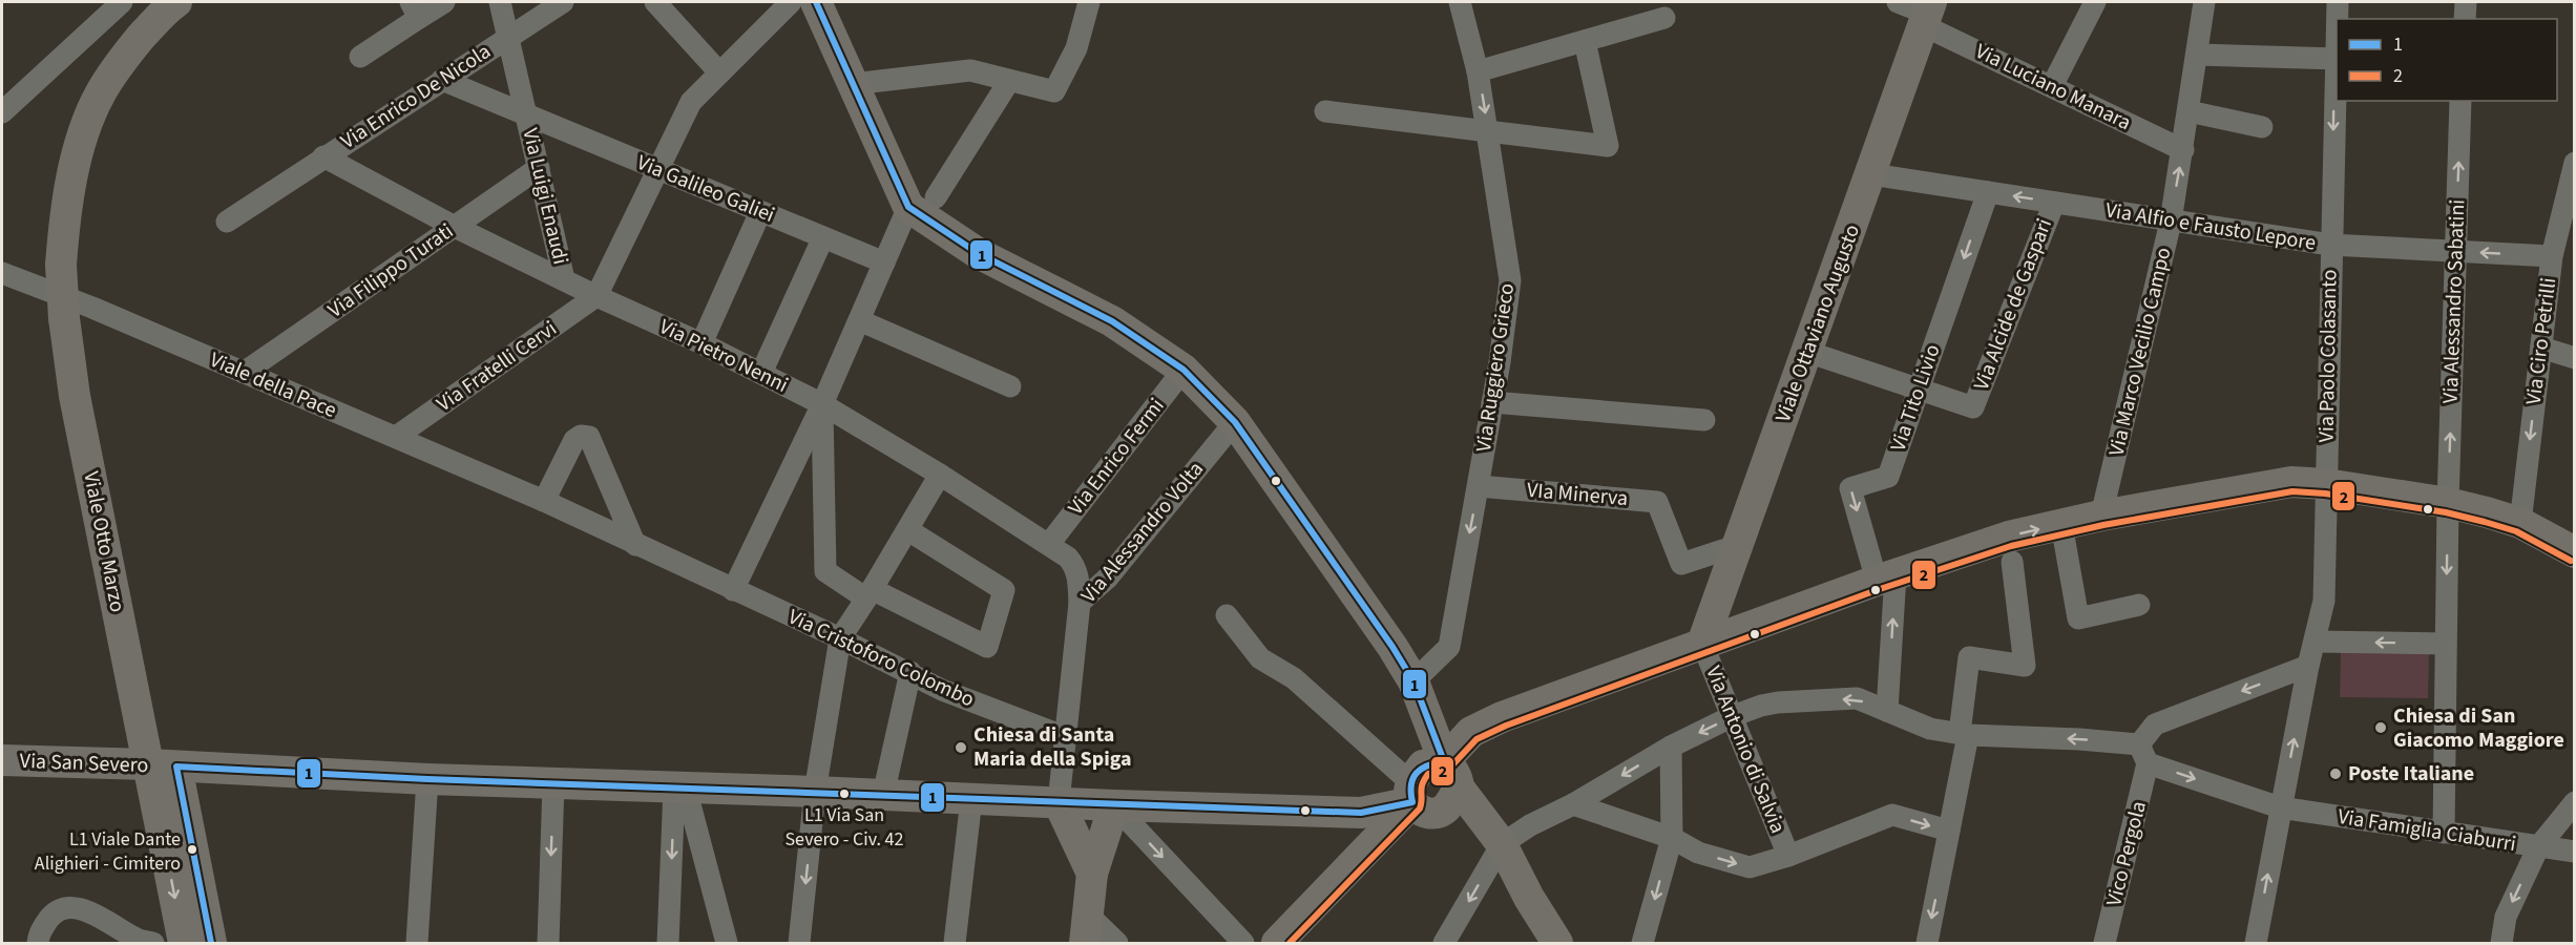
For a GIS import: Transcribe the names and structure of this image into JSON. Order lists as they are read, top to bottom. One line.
{"streets":{"main road":["Viale Ottaviano Augusto","Viale Otto Marzo","Via San Severo"],"street":["Via Luciano Manara","Via Enrico De Nicola","Via Galileo Galiei","Via Luigi Enaudi","Via Alfio e Fausto Lepore","Via Filippo Turati","Via Alessandro Sabatini","Via Alcide de Gaspari","Via Ciro Petrilli","Via Marco Vecilio Campo","Via Pietro Nenni","Via Paolo Colasanto","Via Fratelli Cervi","Via Ruggiero Grieco","Viale della Pace","Via Tito Livio","Via Enrico Fermi","VIa Minerva","Via Alessandro Volta","Via Cristoforo Colombo","Via Antonio di Salvia","Via Famiglia Ciaburri","Vico Pergola"]},"crossings":[["Via Luciano Manara","Viale Ottaviano Augusto"],["Via Luciano Manara","Via Marco Vecilio Campo"],["Via Enrico De Nicola","Via Galileo Galiei"],["Via Enrico De Nicola","Via Luigi Enaudi"],["Via Enrico De Nicola","Via Pietro Nenni"],["Via Galileo Galiei","Via Luigi Enaudi"],["Via Luigi Enaudi","Via Filippo Turati"],["Via Luigi Enaudi","Via Pietro Nenni"],["Via Alfio e Fausto Lepore","Via Alessandro Sabatini"],["Via Alfio e Fausto Lepore","Via Alcide de Gaspari"],["Via Alfio e Fausto Lepore","Viale Ottaviano Augusto"],["Via Alfio e Fausto Lepore","Via Ciro Petrilli"],["Via Alfio e Fausto Lepore","Via Marco Vecilio Campo"],["Via Alfio e Fausto Lepore","Via Paolo Colasanto"],["Via Alfio e Fausto Lepore","Via Tito Livio"],["Via Filippo Turati","Via Pietro Nenni"],["Via Filippo Turati","Viale della Pace"],["Via Alessandro Sabatini","Via Famiglia Ciaburri"],["Via Alcide de Gaspari","Via Tito Livio"],["Viale Ottaviano Augusto","VIa Minerva"],["Viale Ottaviano Augusto","Via Antonio di Salvia"],["Via Pietro Nenni","Via Fratelli Cervi"],["Via Pietro Nenni","Via Enrico Fermi"],["Via Pietro Nenni","Via Alessandro Volta"],["Via Paolo Colasanto","Via Famiglia Ciaburri"],["Via Fratelli Cervi","Viale della Pace"],["Via Ruggiero Grieco","VIa Minerva"],["Viale della Pace","Via Cristoforo Colombo"],["Via Alessandro Volta","Via Cristoforo Colombo"],["Via Alessandro Volta","Via San Severo"],["Viale Otto Marzo","Via San Severo"],["Via Antonio di Salvia","Via Famiglia Ciaburri"],["Via Famiglia Ciaburri","Vico Pergola"]],"one_way":["Via Ciro Petrilli","Via Ruggiero Grieco","Via Tito Livio"],"places":["Chiesa di San Giacomo Maggiore","Chiesa di Santa Maria della Spiga","Poste Italiane","L1 Via San Severo - Civ. 42","L1 Viale Dante Alighieri - Cimitero"],"lines":["transit line 1","transit line 2"],"legend":["1","2"]}
